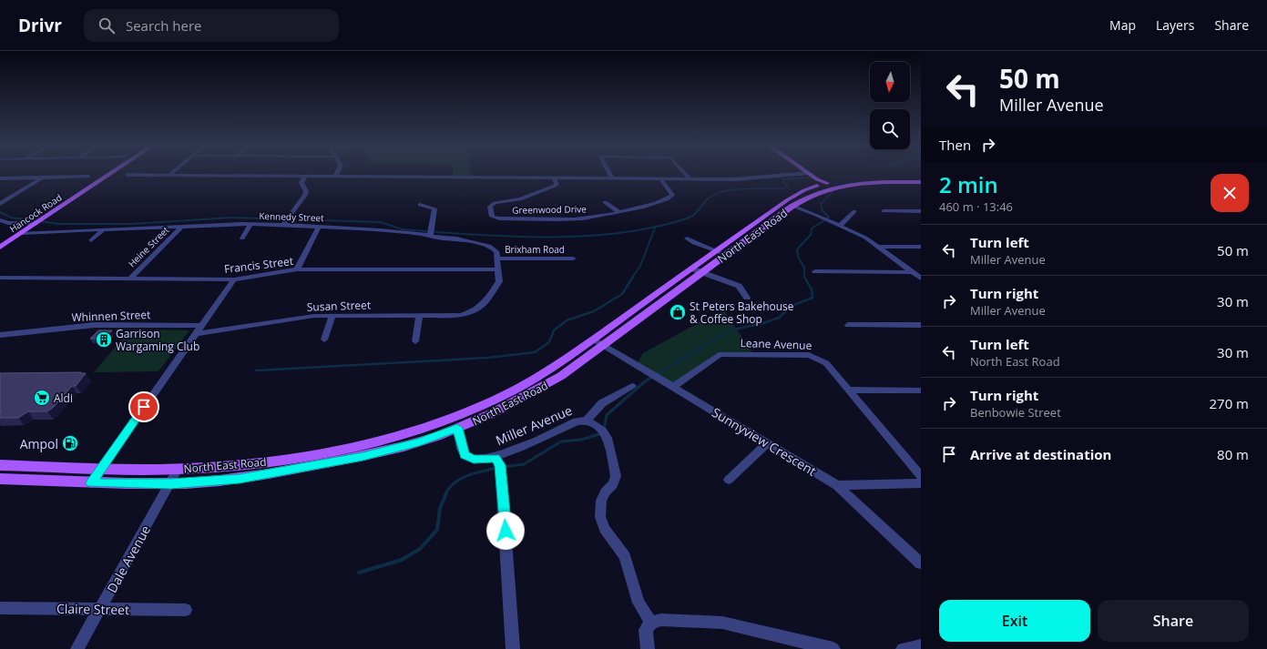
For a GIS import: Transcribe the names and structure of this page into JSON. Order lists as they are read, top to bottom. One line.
{"streets":{"main road":["Hancock Road","North East Road"],"street":["Greenwood Drive","Kennedy Street","Heine Street","Brixham Road","Francis Street","Susan Street","Whinnen Street","Leane Avenue","Miller Avenue","Sunnyview Crescent","Dale Avenue","Claire Street"]},"crossings":[["Hancock Road","Kennedy Street"],["Kennedy Street","Heine Street"],["Kennedy Street","Brixham Road"],["North East Road","Miller Avenue"],["North East Road","Sunnyview Crescent"],["North East Road","Dale Avenue"],["Heine Street","Francis Street"],["Francis Street","Susan Street"],["Leane Avenue","Sunnyview Crescent"],["Dale Avenue","Claire Street"]],"places":{"shop":["St Peters Bakehouse & Coffee Shop"],"building":["Garrison Wargaming Club"],"supermarket":["Aldi"],"fuel station":["Ampol"]},"north":"bottom","page":{"header":"Drivr","search":"Search here","nav":["Map","Layers","Share"],"turn":["50 m","Miller Avenue"],"then":"Then","heading":["2 min","460 m · 13:46"],"list":[{"name":"Turn left","note":"Miller Avenue","value":"50 m"},{"name":"Turn right","note":"Miller Avenue","value":"30 m"},{"name":"Turn left","note":"North East Road","value":"30 m"},{"name":"Turn right","note":"Benbowie Street","value":"270 m"},{"name":"Arrive at destination","value":"80 m"}],"buttons":["Exit","Share"]}}
